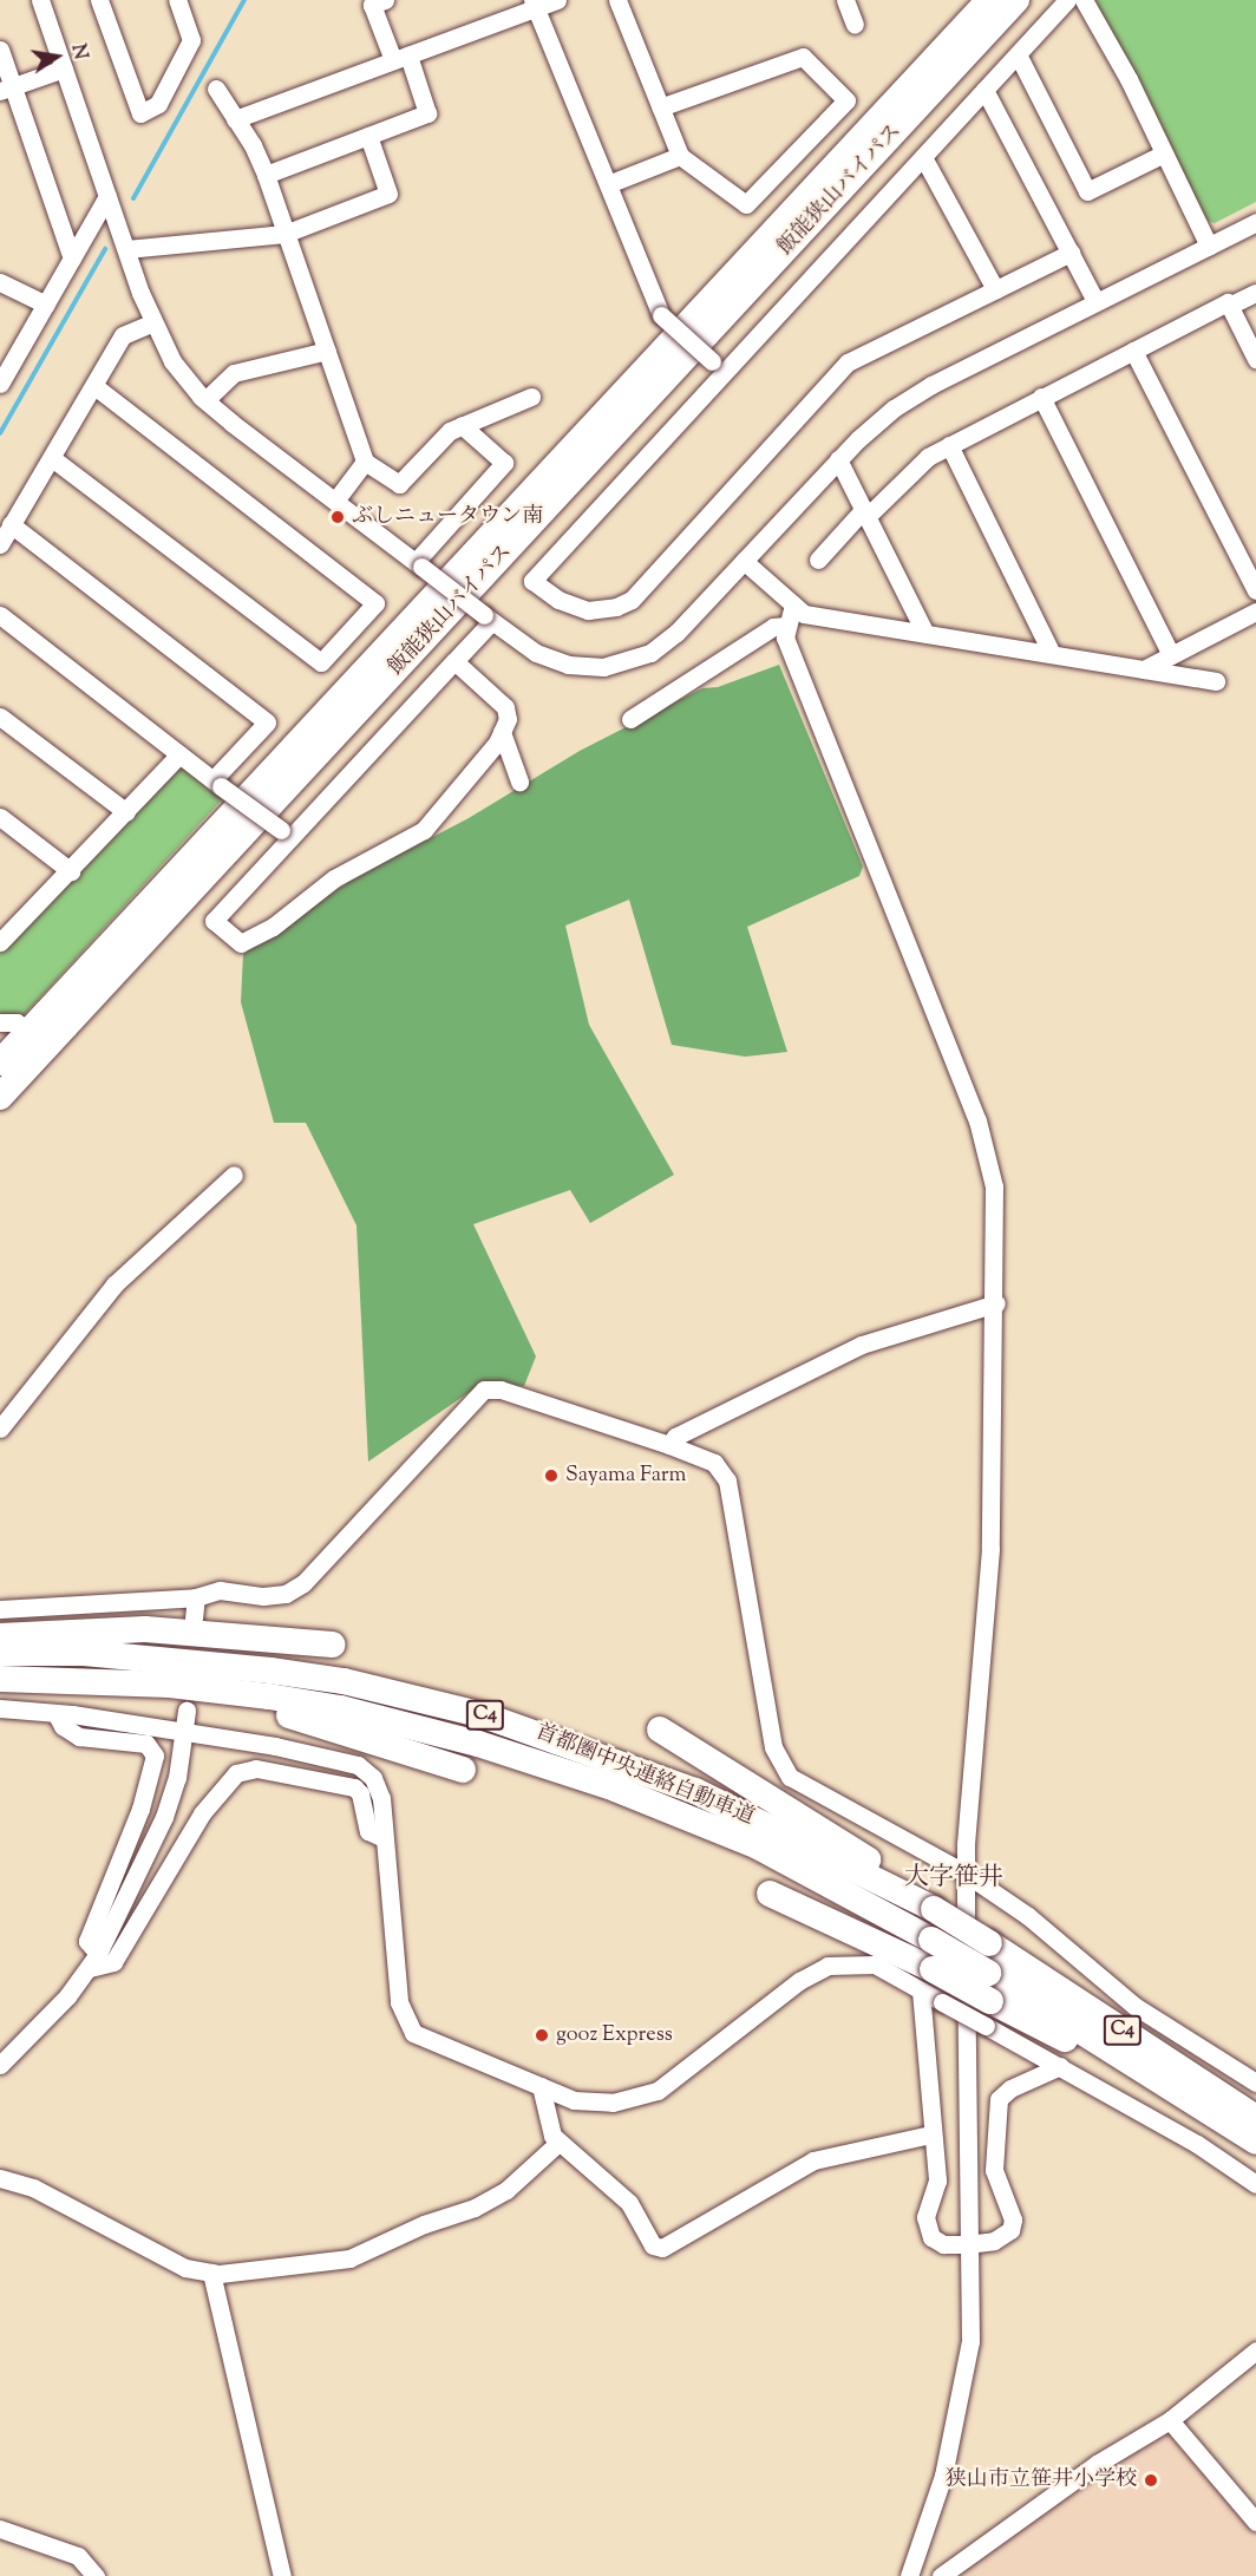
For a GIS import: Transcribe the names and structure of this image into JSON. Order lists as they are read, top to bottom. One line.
{"streets":{"highway":["飯能狭山バイパス","C4","首都圏中央連絡自動車道"]},"districts":["大字笹井"],"places":["ぶしニュータウン南","Sayama Farm","gooz Express","狭山市立笹井小学校"],"north":"right"}
